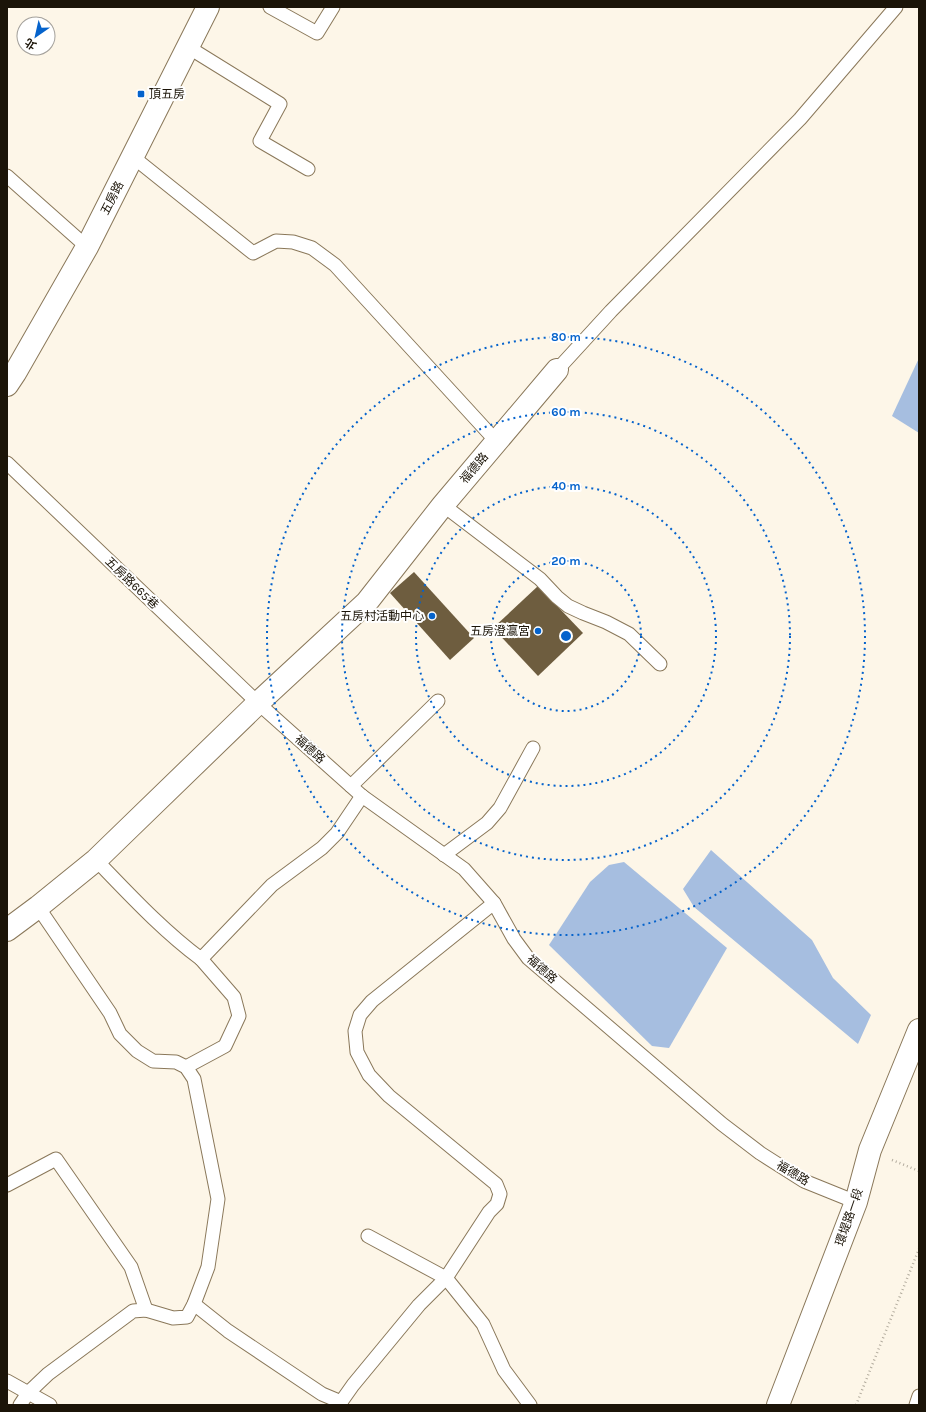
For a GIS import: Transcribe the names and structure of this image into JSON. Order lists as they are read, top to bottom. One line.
{"streets":{"street":["五房路","福德路","環堤路一段"],"lane":["五房路665巷"]},"crossings":[["福德路","五房路665巷"],["福德路","環堤路一段"]],"places":{"transit":["頂五房"],"other":["五房村活動中心","五房澄瀛宮"]},"north":"bottom left","rings":["80 m","60 m","40 m","20 m"]}
